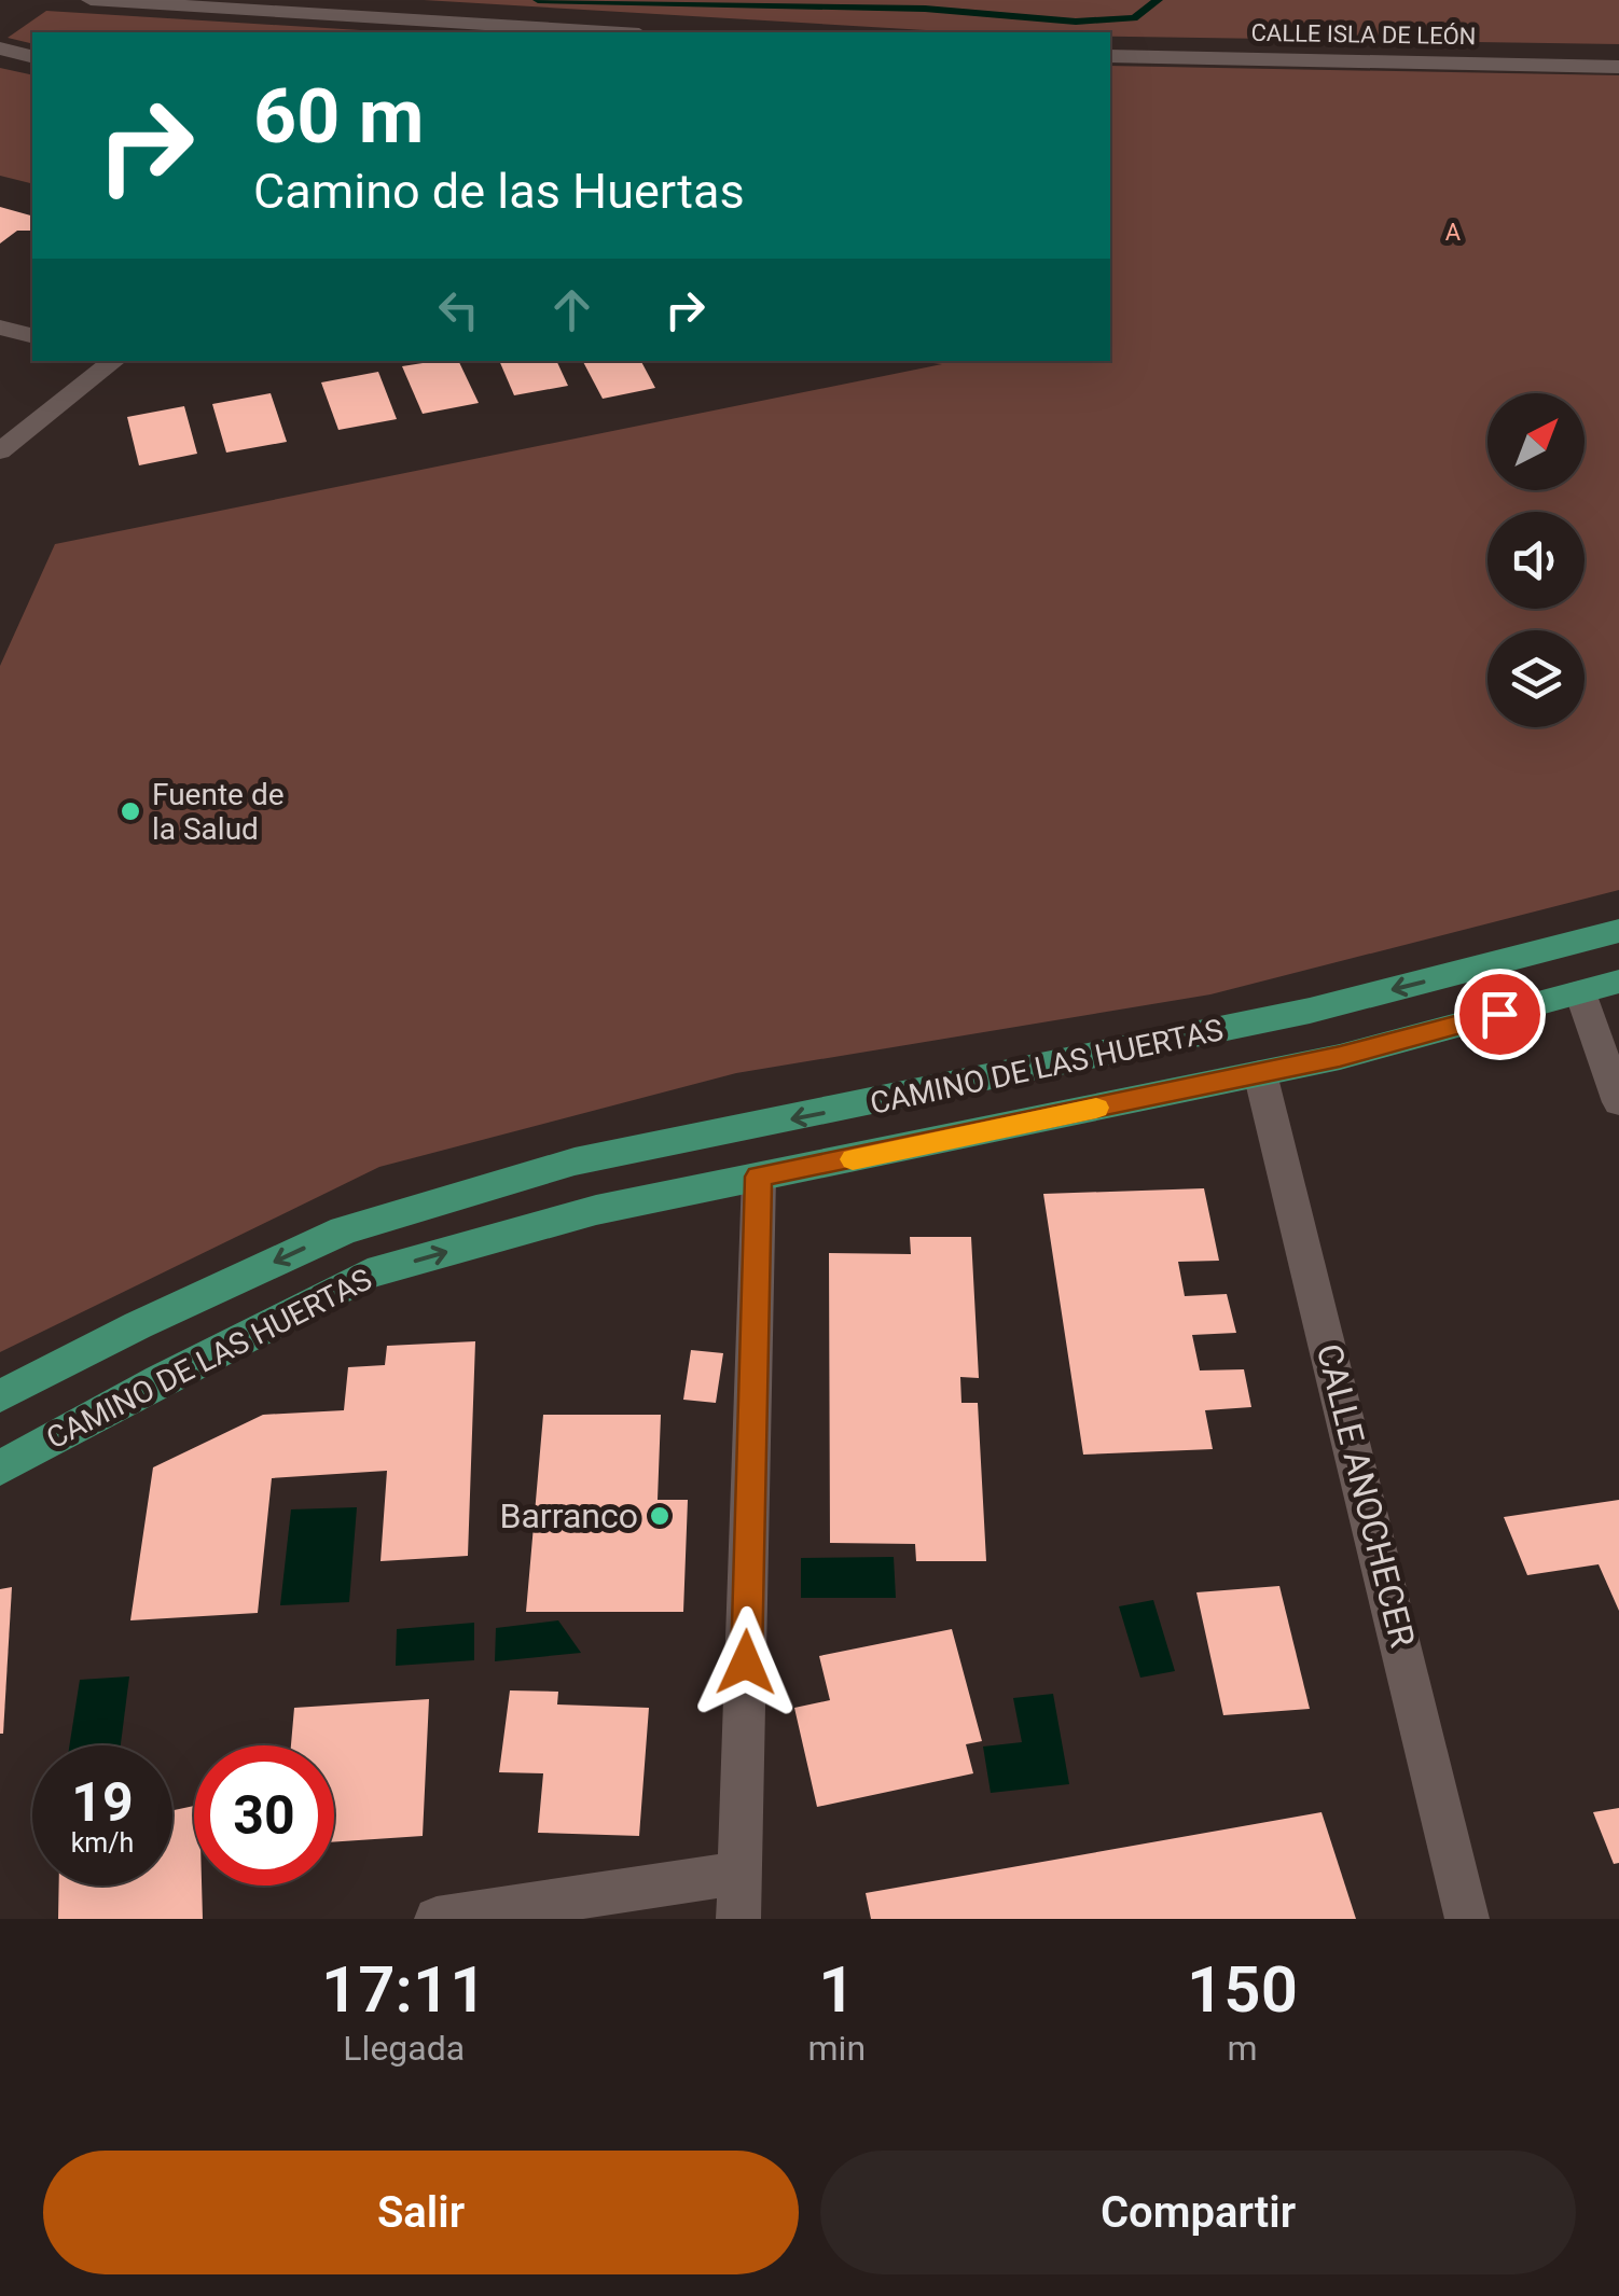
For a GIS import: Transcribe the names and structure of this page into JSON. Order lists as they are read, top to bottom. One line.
{"streets":{"main road":["CAMINO DE LAS HUERTAS"],"street":["CALLE ISLA DE LEÓN","CALLE ANOCHECER"]},"crossings":[["CAMINO DE LAS HUERTAS","CALLE ANOCHECER"]],"parks":["A"],"places":["Fuente de la Salud","Barranco"],"north":"top right","page":{"turn":["60 m","Camino de las Huertas"],"speed":"19 km/h","limit":"30","eta":["17:11","Llegada","1","min","150","m"],"buttons":["Salir","Compartir"]}}
